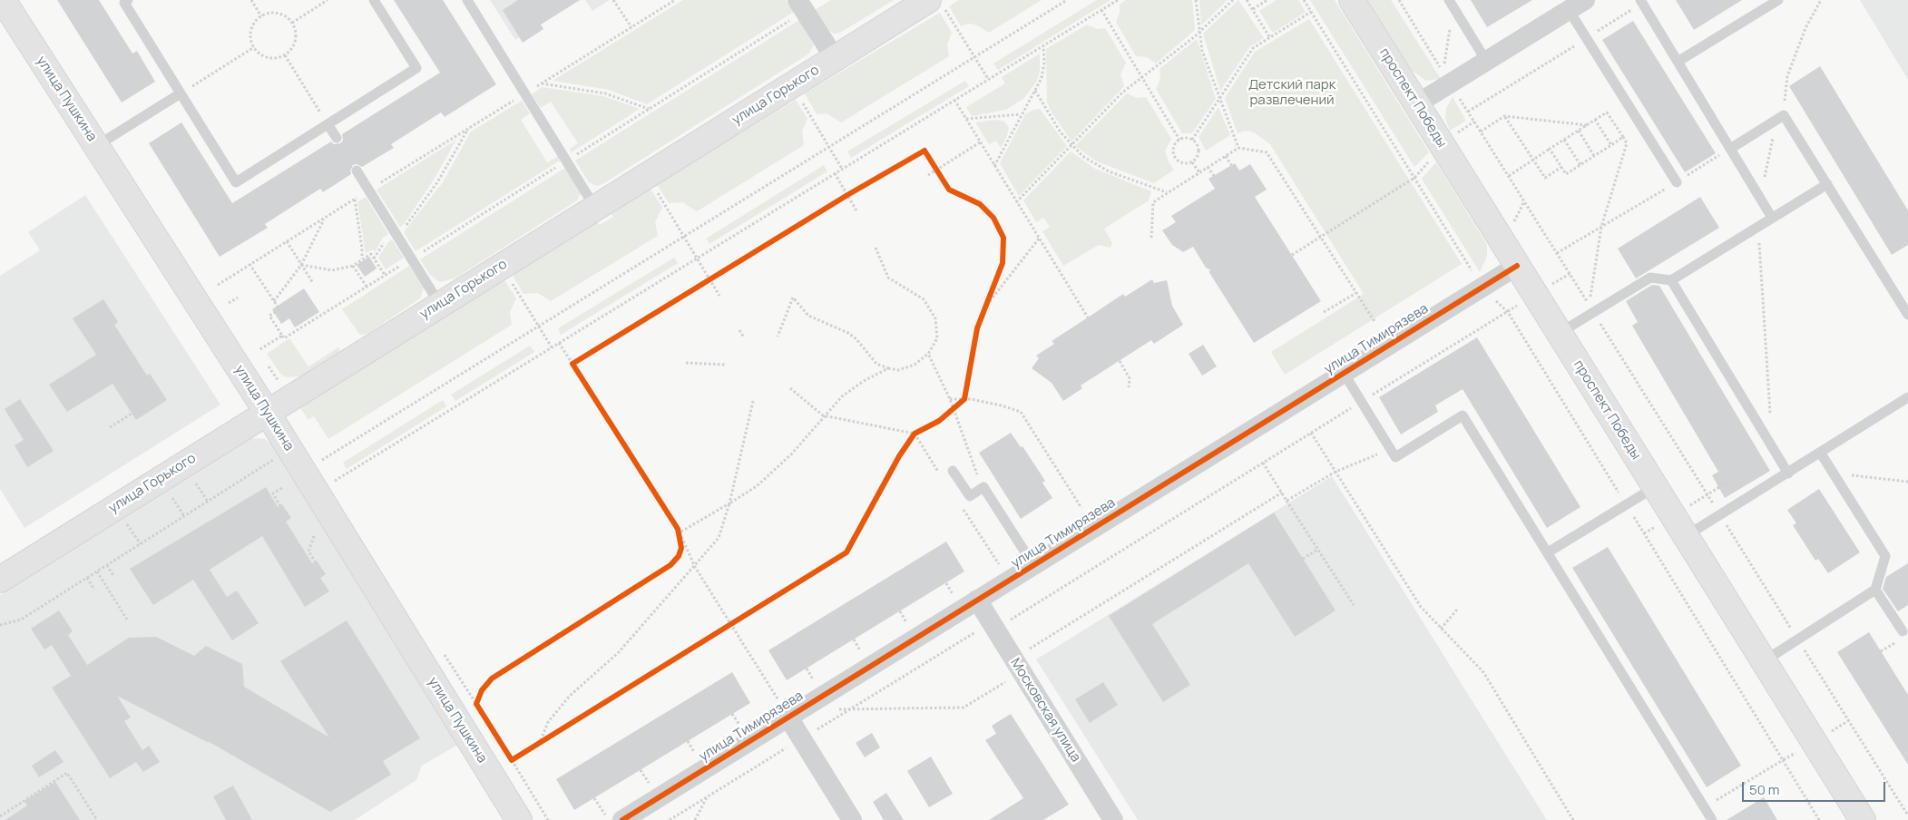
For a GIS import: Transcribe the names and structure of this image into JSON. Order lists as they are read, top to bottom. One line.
{"streets":{"main road":["улица Горького","проспект Победы","улица Пушкина"],"street":["улица Тимирязева","Московская улица"]},"crossings":[["улица Горького","улица Пушкина"],["проспект Победы","улица Тимирязева"],["улица Тимирязева","Московская улица"]],"parks":["Детский парк развлечений"],"scale_bar":"50 m"}
